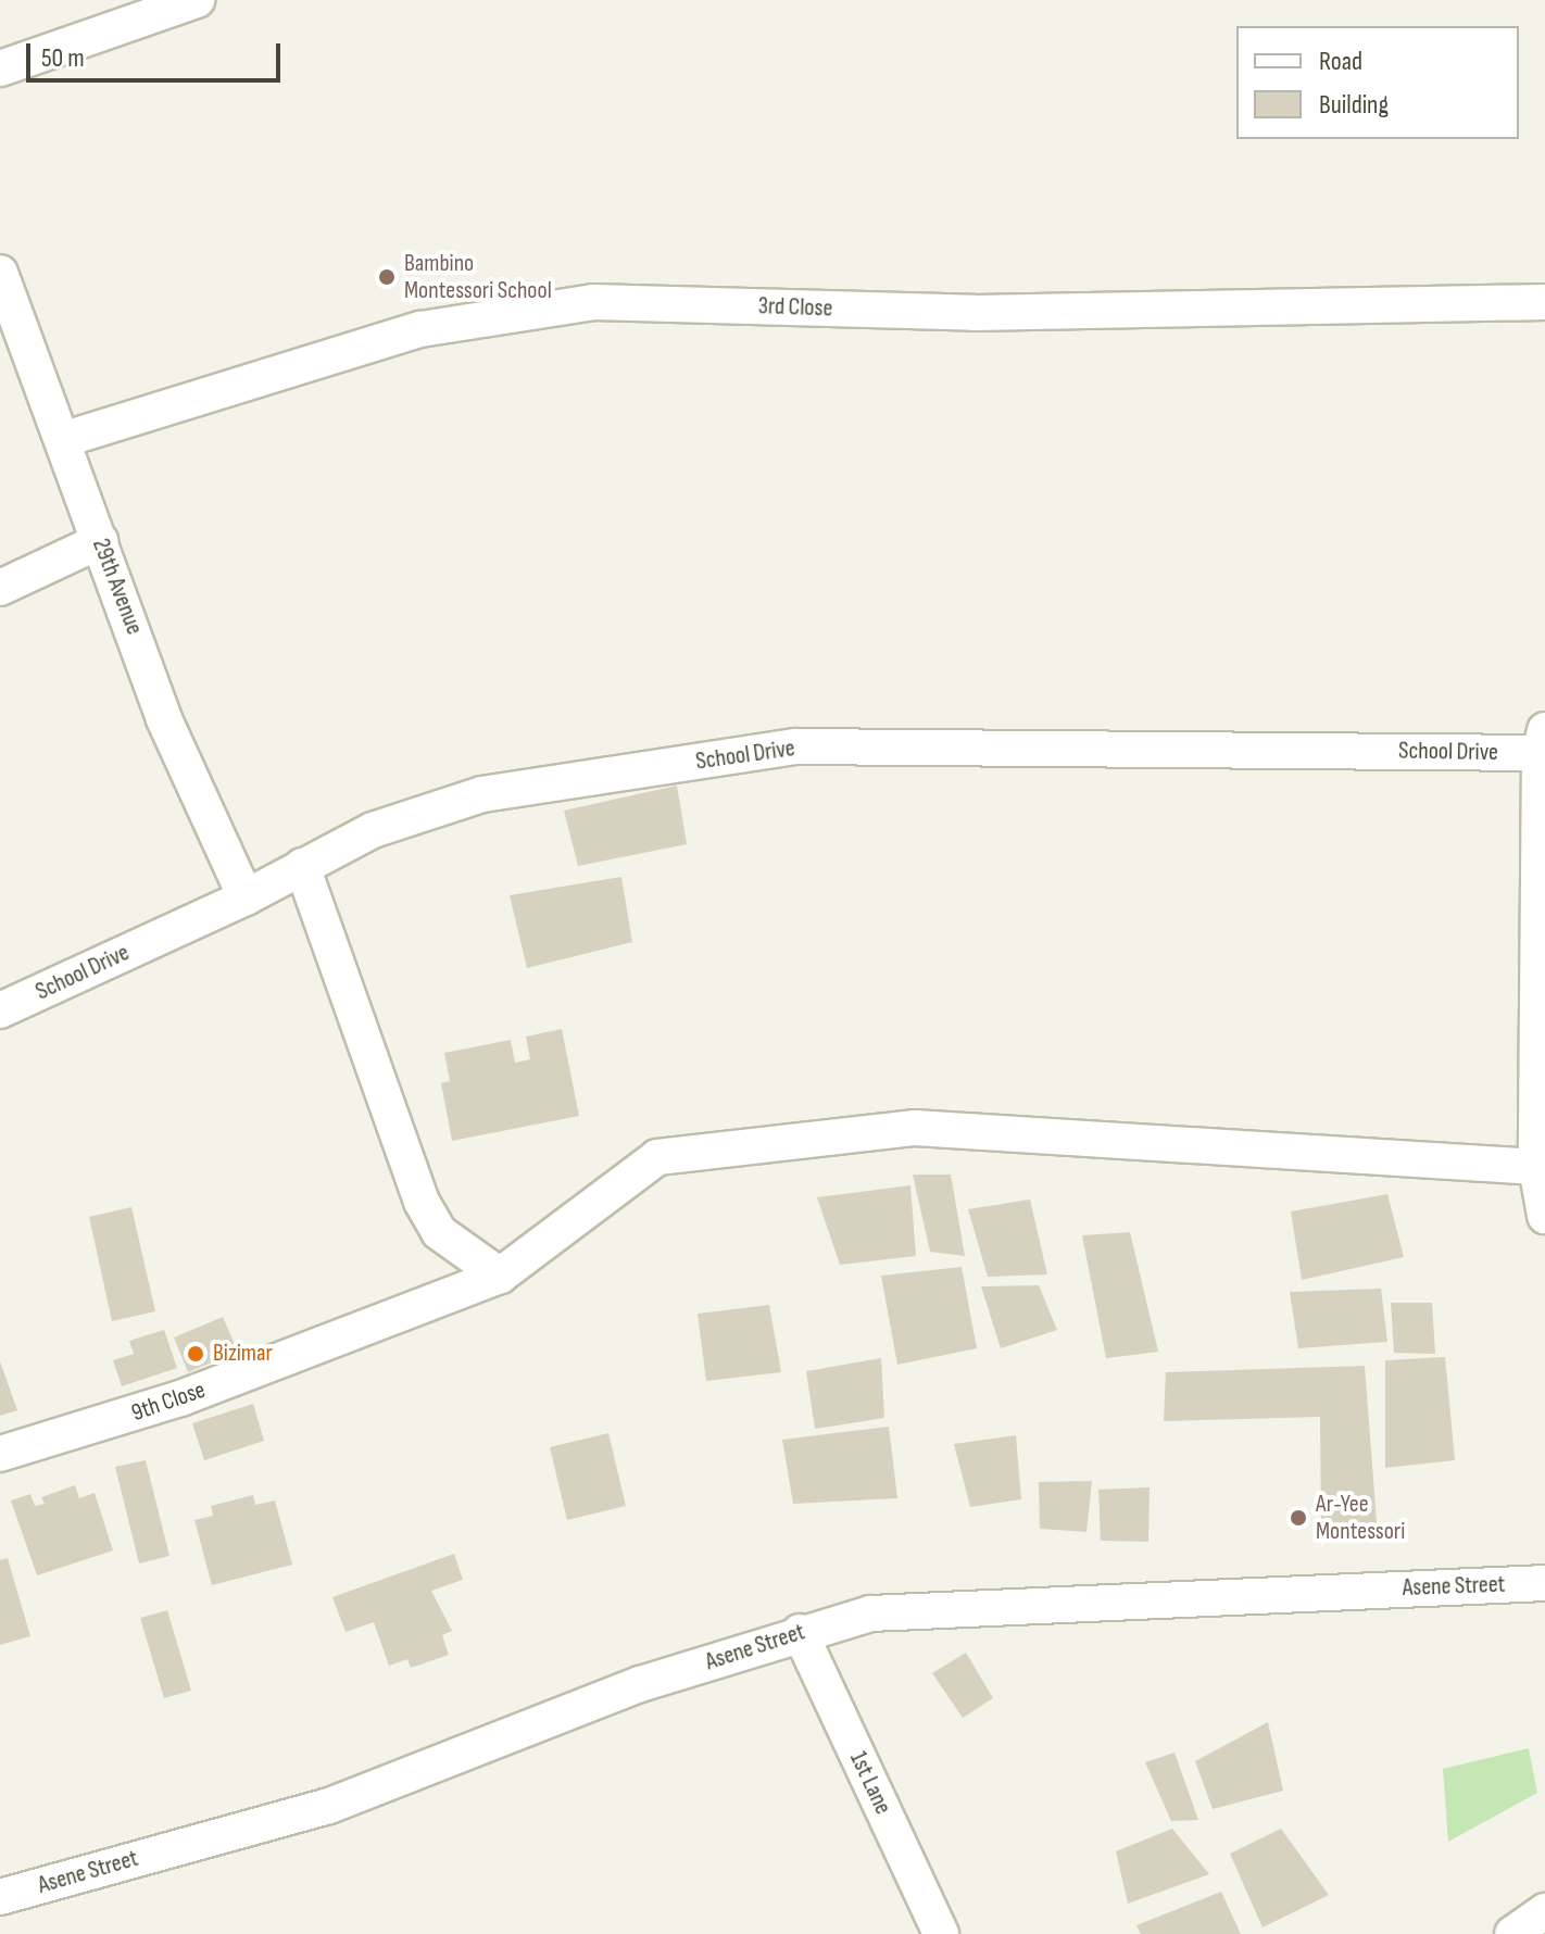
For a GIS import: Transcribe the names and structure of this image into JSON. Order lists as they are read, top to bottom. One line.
{"streets":{"street":["3rd Close","29th Avenue","School Drive","9th Close","Asene Street","1st Lane"]},"crossings":[["3rd Close","29th Avenue"],["29th Avenue","School Drive"],["Asene Street","1st Lane"]],"places":["Bambino Montessori School","Bizimar","Ar-Yee Montessori"],"legend":["Road","Building"],"scale_bar":"50 m"}
